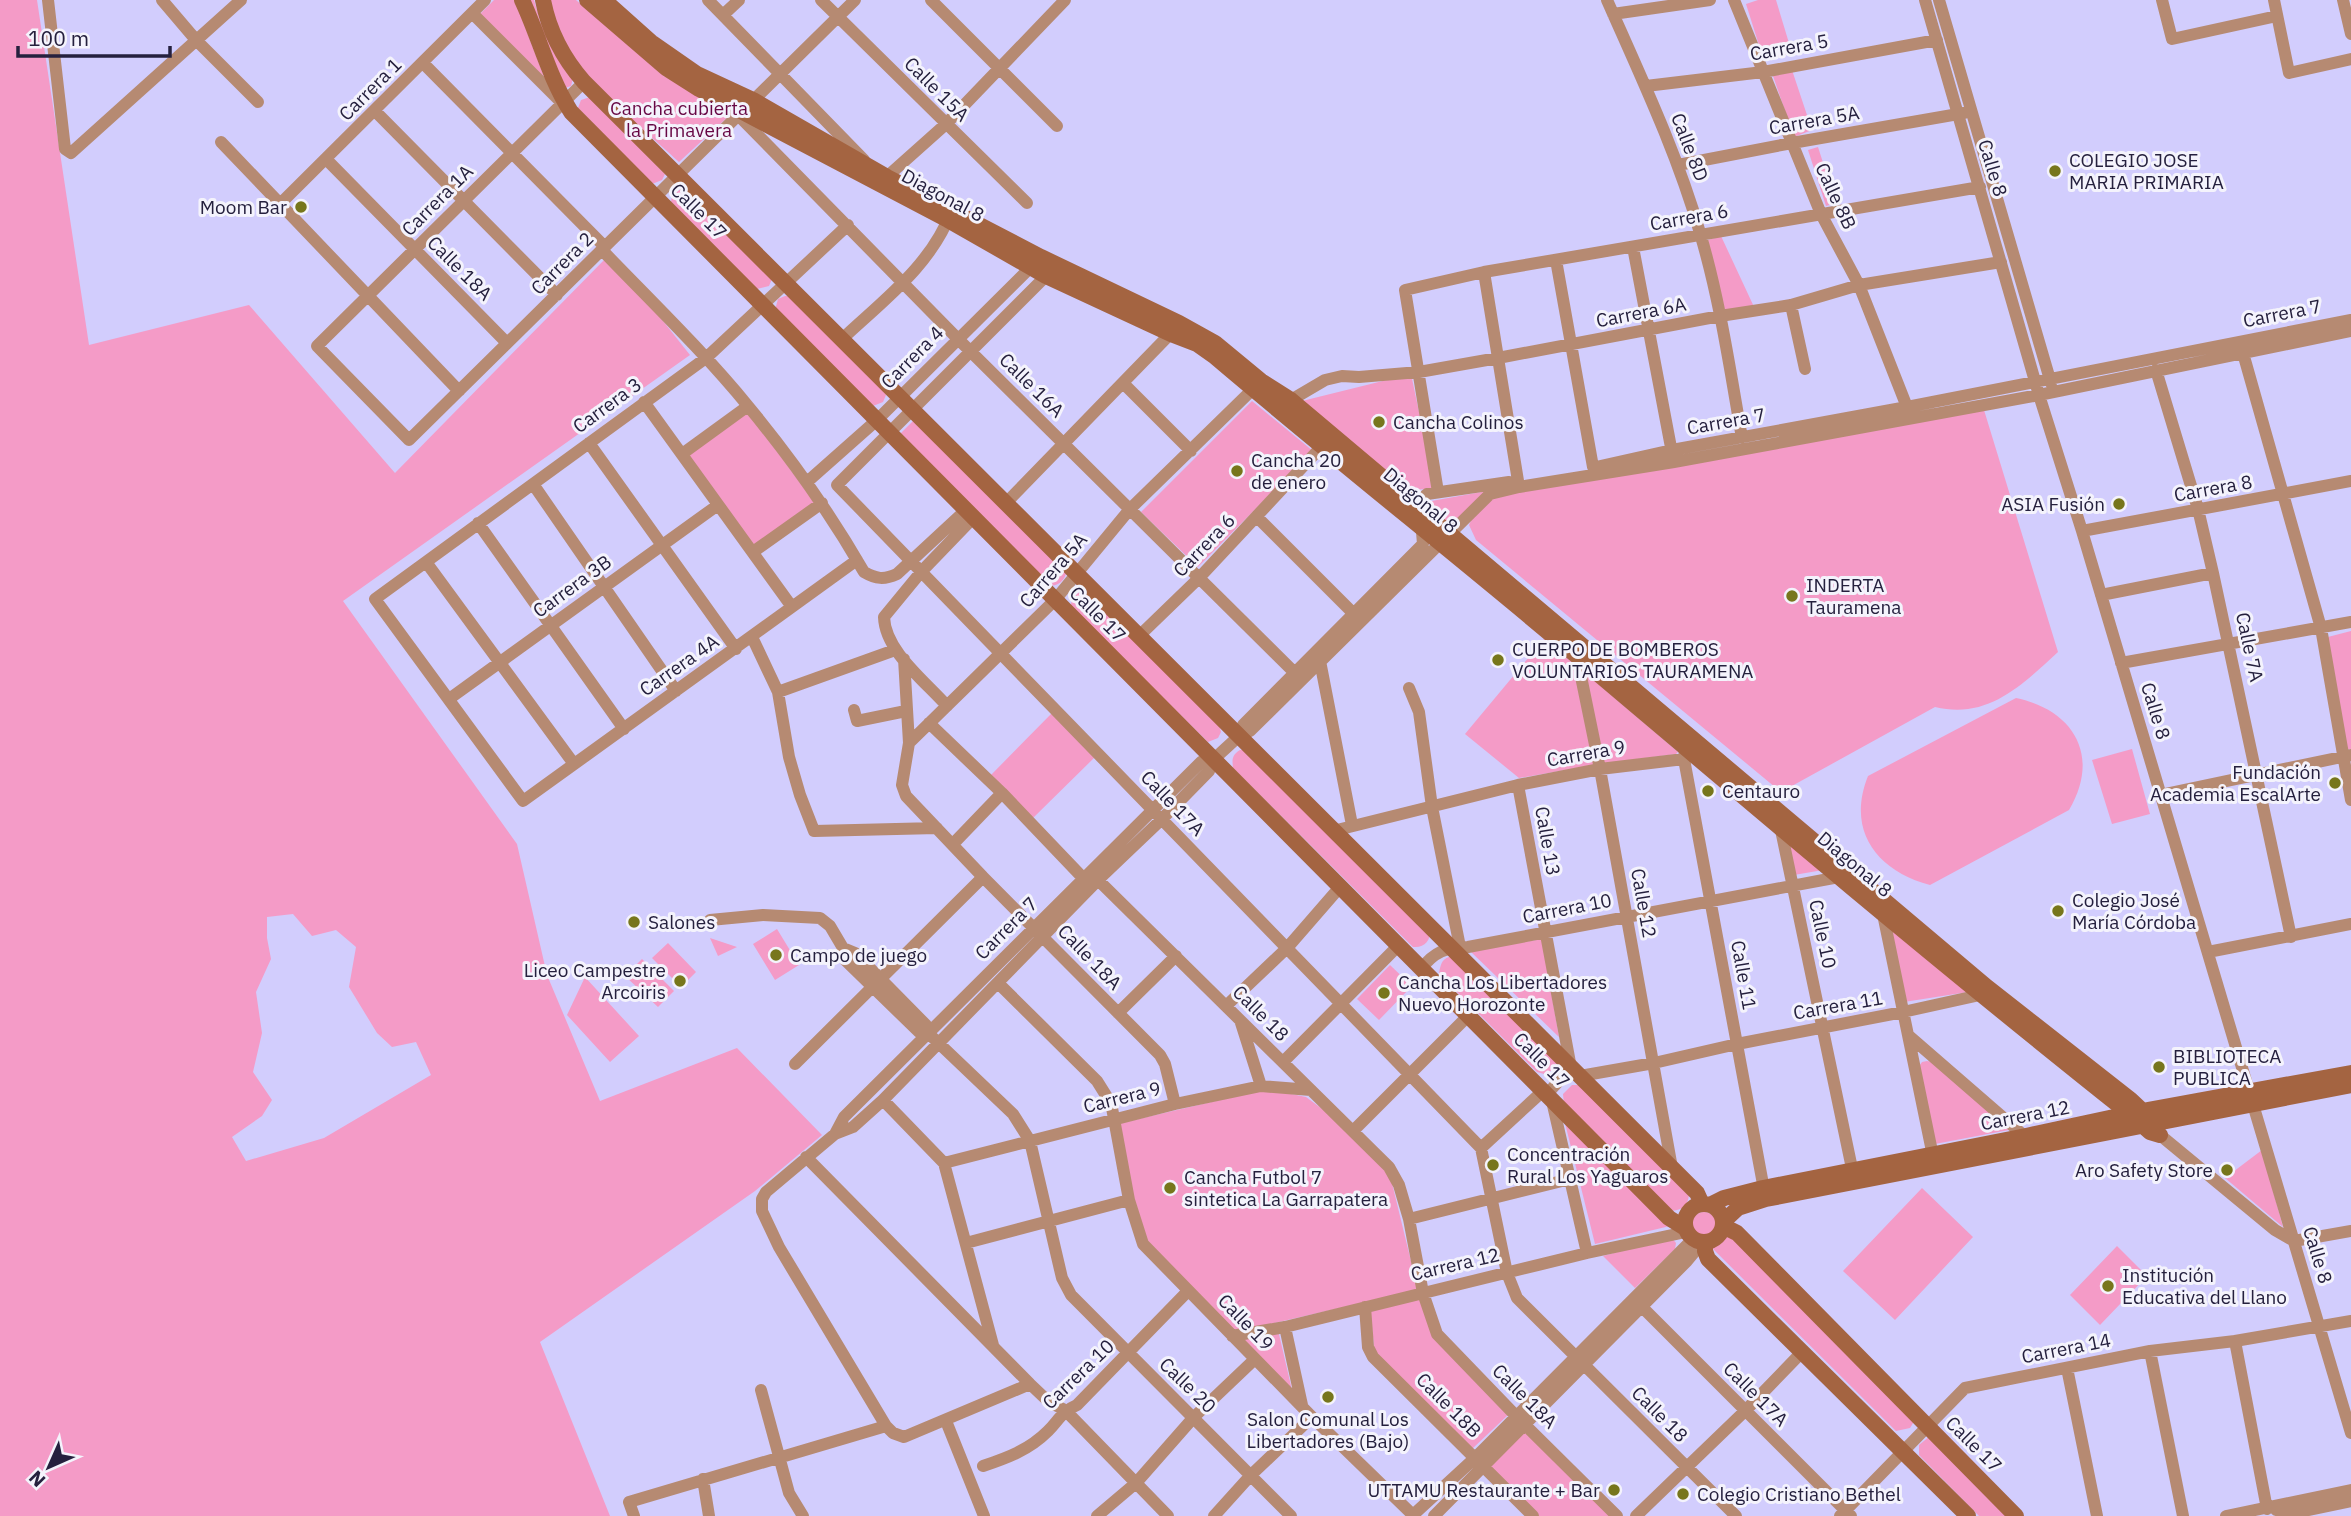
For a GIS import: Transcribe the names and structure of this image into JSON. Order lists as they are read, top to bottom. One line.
{"streets":{"street":["Carrera 5","Carrera 1","Calle 15A","Carrera 5A","Calle 8D","Calle 8","Diagonal 8","Calle 8B","Carrera 1A","Calle 17","Carrera 6","Carrera 2","Calle 18A","Carrera 6A","Carrera 7","Carrera 4","Calle 16A","Carrera 3","Carrera 8","Carrera 3B","Calle 7A","Carrera 4A","Carrera 9","Calle 17A","Calle 13","Calle 12","Carrera 10","Calle 10","Calle 11","Carrera 11","Calle 18","Carrera 12","Calle 19","Carrera 14","Calle 20","Calle 18B"]},"crossings":[["Carrera 5","Calle 8D"],["Carrera 5","Calle 8"],["Carrera 5","Calle 8B"],["Carrera 1","Calle 18A"],["Carrera 5A","Calle 8D"],["Carrera 5A","Calle 8"],["Carrera 5A","Diagonal 8"],["Carrera 5A","Calle 8B"],["Carrera 5A","Calle 17"],["Carrera 5A","Calle 18A"],["Carrera 5A","Calle 16A"],["Carrera 5A","Calle 17A"],["Calle 8D","Carrera 6"],["Calle 8D","Carrera 6A"],["Calle 8D","Carrera 7"],["Calle 8","Diagonal 8"],["Calle 8","Carrera 6"],["Calle 8","Carrera 6A"],["Calle 8","Carrera 7"],["Calle 8","Carrera 8"],["Calle 8","Carrera 12"],["Calle 8","Carrera 14"],["Diagonal 8","Carrera 6"],["Diagonal 8","Carrera 2"],["Diagonal 8","Carrera 6A"],["Diagonal 8","Carrera 7"],["Diagonal 8","Carrera 4"],["Diagonal 8","Calle 16A"],["Diagonal 8","Carrera 9"],["Diagonal 8","Calle 12"],["Diagonal 8","Carrera 10"],["Diagonal 8","Calle 10"],["Diagonal 8","Calle 11"],["Diagonal 8","Carrera 11"],["Diagonal 8","Carrera 12"],["Calle 8B","Carrera 6"],["Calle 8B","Carrera 6A"],["Calle 8B","Carrera 7"],["Carrera 1A","Calle 17"],["Carrera 1A","Carrera 2"],["Carrera 1A","Calle 18A"],["Calle 17","Carrera 6"],["Calle 17","Carrera 2"],["Calle 17","Carrera 7"],["Calle 17","Carrera 4"],["Calle 17","Carrera 3"],["Calle 17","Carrera 9"],["Calle 17","Calle 17A"],["Calle 17","Calle 13"],["Calle 17","Calle 12"],["Calle 17","Carrera 10"],["Calle 17","Carrera 11"],["Calle 17","Carrera 12"],["Calle 17","Carrera 14"],["Carrera 6","Carrera 6A"],["Carrera 6","Calle 16A"],["Carrera 2","Calle 18A"],["Carrera 2","Calle 16A"],["Calle 18A","Carrera 7"],["Calle 18A","Carrera 9"],["Calle 18A","Calle 18"],["Calle 18A","Carrera 12"],["Carrera 7","Calle 16A"],["Carrera 7","Calle 7A"],["Carrera 7","Calle 17A"],["Carrera 7","Carrera 10"],["Carrera 7","Calle 18"],["Carrera 4","Calle 16A"],["Calle 16A","Carrera 3"],["Carrera 3","Carrera 3B"],["Carrera 3","Carrera 4A"],["Carrera 8","Calle 7A"],["Carrera 3B","Carrera 4A"],["Carrera 9","Calle 13"],["Carrera 9","Calle 12"],["Carrera 9","Calle 11"],["Carrera 9","Calle 18"],["Carrera 9","Calle 19"],["Calle 17A","Calle 18"],["Calle 17A","Carrera 14"],["Calle 13","Carrera 10"],["Calle 13","Carrera 11"],["Calle 12","Carrera 10"],["Calle 12","Carrera 11"],["Carrera 10","Calle 10"],["Carrera 10","Calle 11"],["Carrera 10","Calle 19"],["Carrera 10","Calle 20"],["Calle 10","Carrera 11"],["Calle 10","Carrera 12"],["Calle 11","Carrera 11"],["Calle 11","Carrera 12"],["Calle 18","Carrera 12"],["Carrera 12","Calle 19"],["Carrera 12","Calle 18B"]],"parks":["Cancha cubierta la Primavera"],"places":["COLEGIO JOSE MARIA PRIMARIA","Moom Bar","Cancha Colinos","Cancha 20 de enero","ASIA Fusión","INDERTA Tauramena","CUERPO DE BOMBEROS VOLUNTARIOS TAURAMENA","Fundación Academia EscalArte","Centauro","Colegio José María Córdoba","Salones","Campo de juego","Liceo Campestre Arcoiris","Cancha Los Libertadores Nuevo Horozonte","BIBLIOTECA PUBLICA","Concentración Rural Los Yaguaros","Aro Safety Store","Cancha Futbol 7 sintetica La Garrapatera","Institución Educativa del Llano","Salon Comunal Los Libertadores (Bajo)","UTTAMU Restaurante + Bar","Colegio Cristiano Bethel"],"scale_bar":"100 m","north":"bottom left"}
